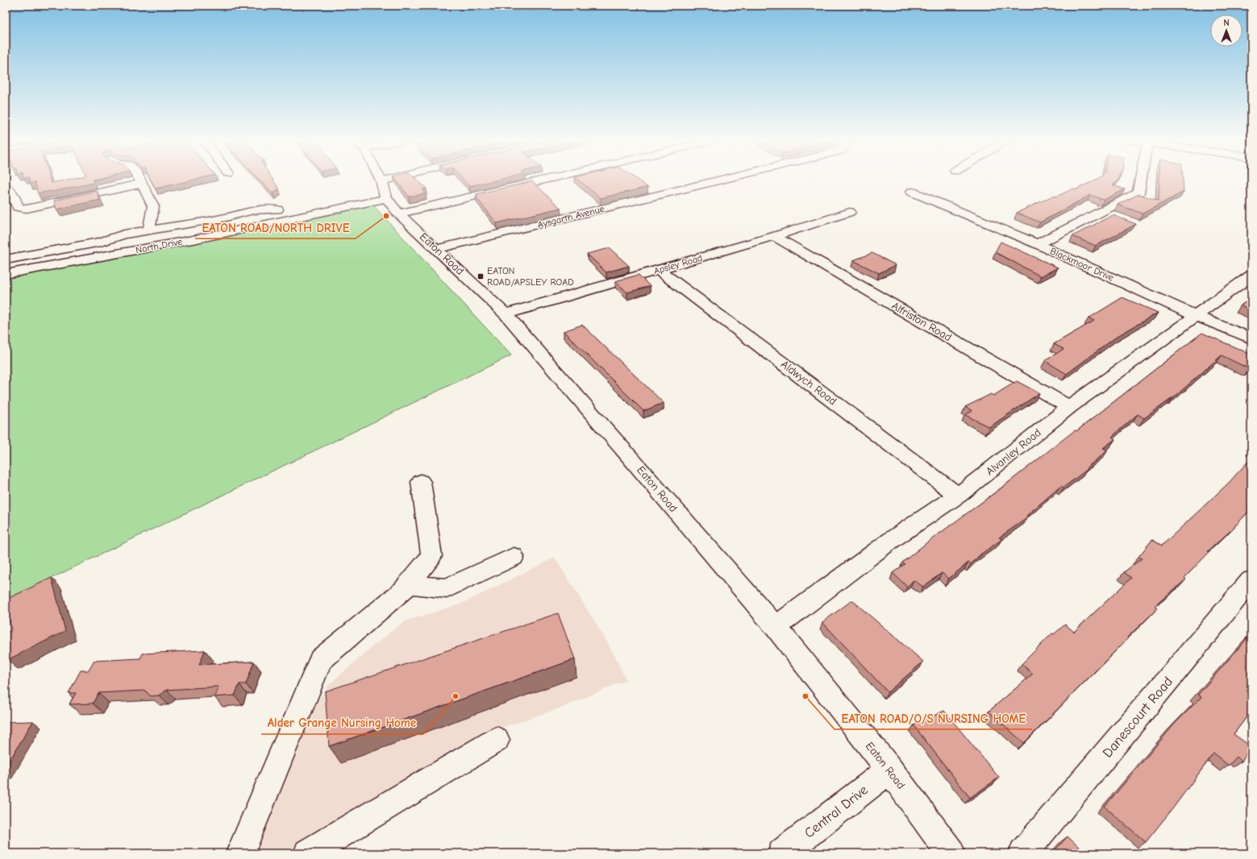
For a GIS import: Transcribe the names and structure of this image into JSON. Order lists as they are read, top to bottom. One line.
{"streets":{"street":["Aysgarth Avenue","North Drive","Eaton Road","Apsley Road","Blackmoor Drive","Alfriston Road","Aldwych Road","Alvanley Road","Danescourt Road","Central Drive"]},"crossings":[["Aysgarth Avenue","Eaton Road"],["North Drive","Eaton Road"],["Eaton Road","Apsley Road"],["Eaton Road","Alvanley Road"],["Eaton Road","Central Drive"],["Apsley Road","Alfriston Road"],["Apsley Road","Aldwych Road"],["Blackmoor Drive","Alvanley Road"],["Alfriston Road","Alvanley Road"],["Aldwych Road","Alvanley Road"]],"places":{"other":["EATON ROAD/NORTH DRIVE","Alder Grange Nursing Home","EATON ROAD/O/S NURSING HOME"],"transit":["EATON ROAD/APSLEY ROAD"]},"north":"top"}
